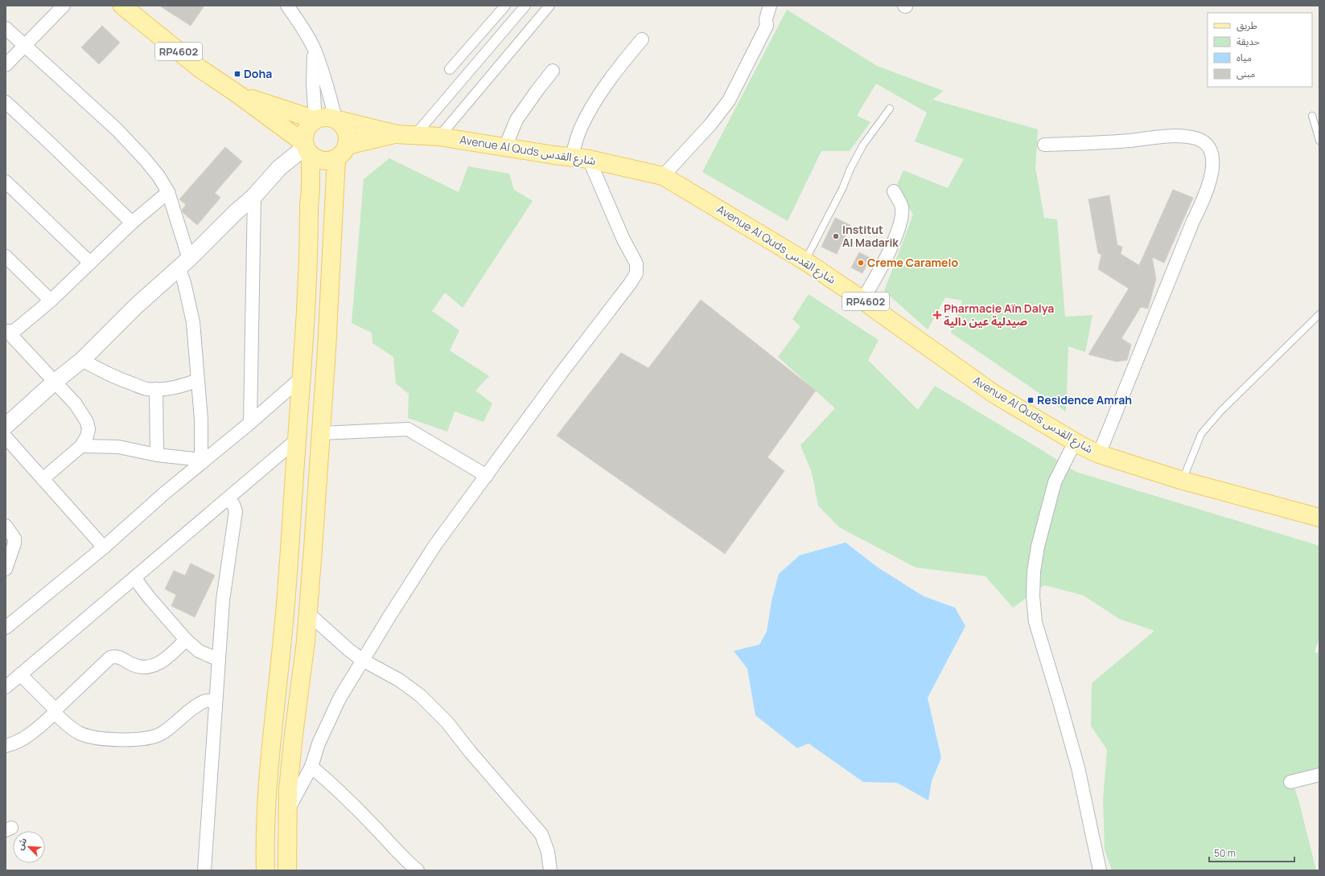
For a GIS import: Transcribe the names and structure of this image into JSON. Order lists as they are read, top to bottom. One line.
{"streets":{"main road":["RP4602","Avenue Al Quds شارع القدس"]},"crossings":[["RP4602","Avenue Al Quds شارع القدس"]],"places":{"transit":["Doha","Residence Amrah"],"other":["Institut Al Madarik","Creme Caramelo"],"health":["Pharmacie Aïn Dalya صيدلية عين دالية"]},"legend":["طريق","حديقة","مياه","مبنى"],"scale_bar":"50 m","north":"top left"}
